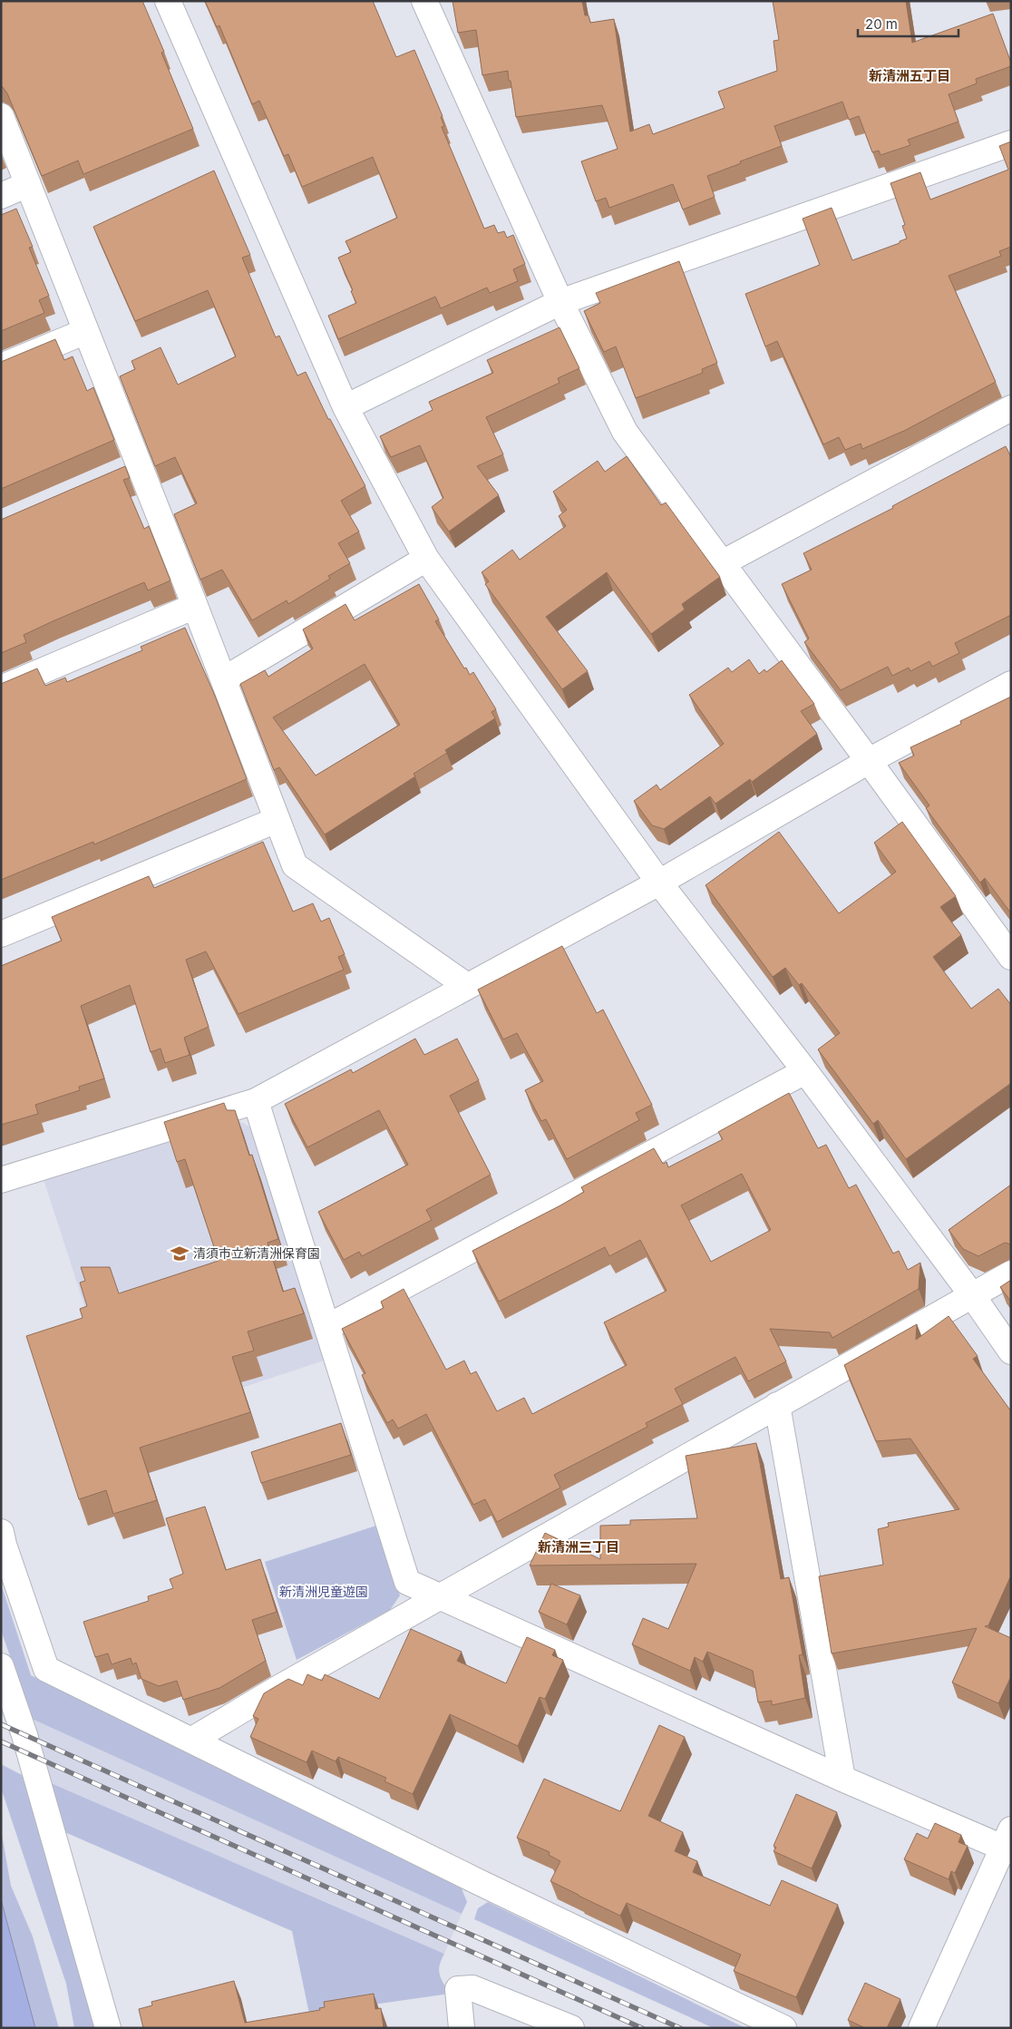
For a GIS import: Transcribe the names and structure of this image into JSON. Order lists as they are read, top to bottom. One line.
{"districts":["新清洲五丁目","新清洲三丁目"],"parks":["新清洲児童遊園"],"places":{"school or university":["清須市立新清洲保育園"]},"scale_bar":"20 m"}
